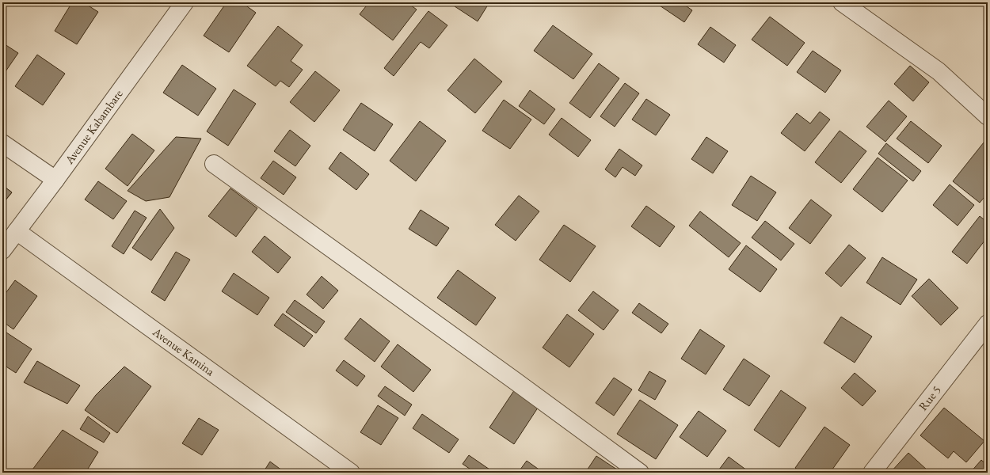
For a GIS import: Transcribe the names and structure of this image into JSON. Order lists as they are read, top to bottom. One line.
{"streets":{"street":["Avenue Kabambare","Avenue Kamina","Rue 5"]},"crossings":[["Avenue Kabambare","Avenue Kamina"]]}
